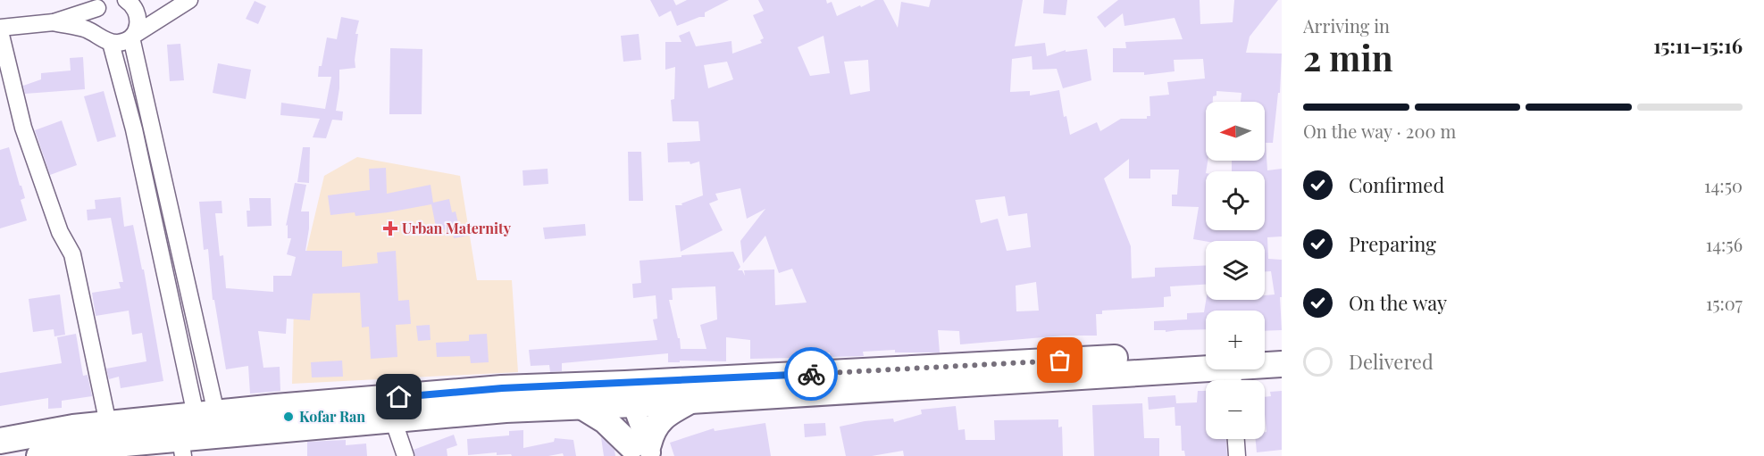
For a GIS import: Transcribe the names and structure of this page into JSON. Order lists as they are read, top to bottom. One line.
{"places":{"health":["Urban Maternity"],"other":["Kofar Ran"]},"north":"left","page":{"heading":["2 min","Arriving in","15:11–15:16"],"bar":"On the way · 200 m","map_buttons":["+","−"],"list":[["Confirmed","14:50"],["Preparing","14:56"],["On the way","15:07"],"Delivered"]}}
